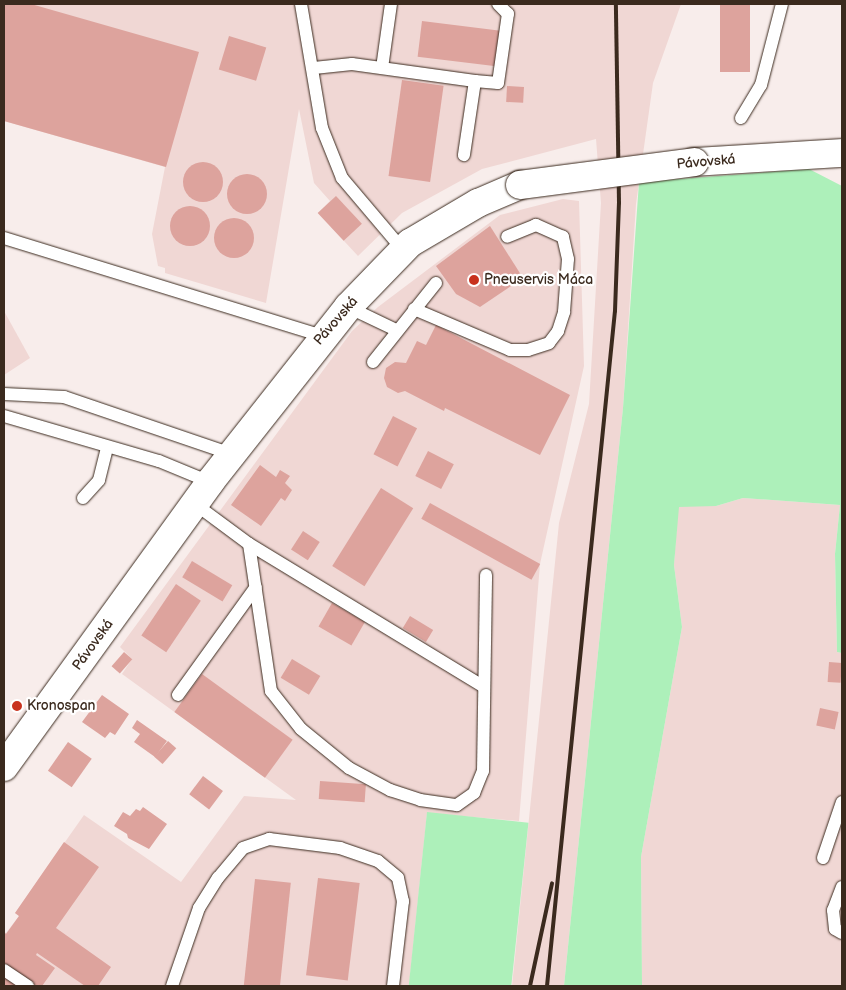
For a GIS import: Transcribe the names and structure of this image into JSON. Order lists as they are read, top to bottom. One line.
{"streets":{"street":["Pávovská"]},"places":["Pneuservis Máca","Kronospan"]}
